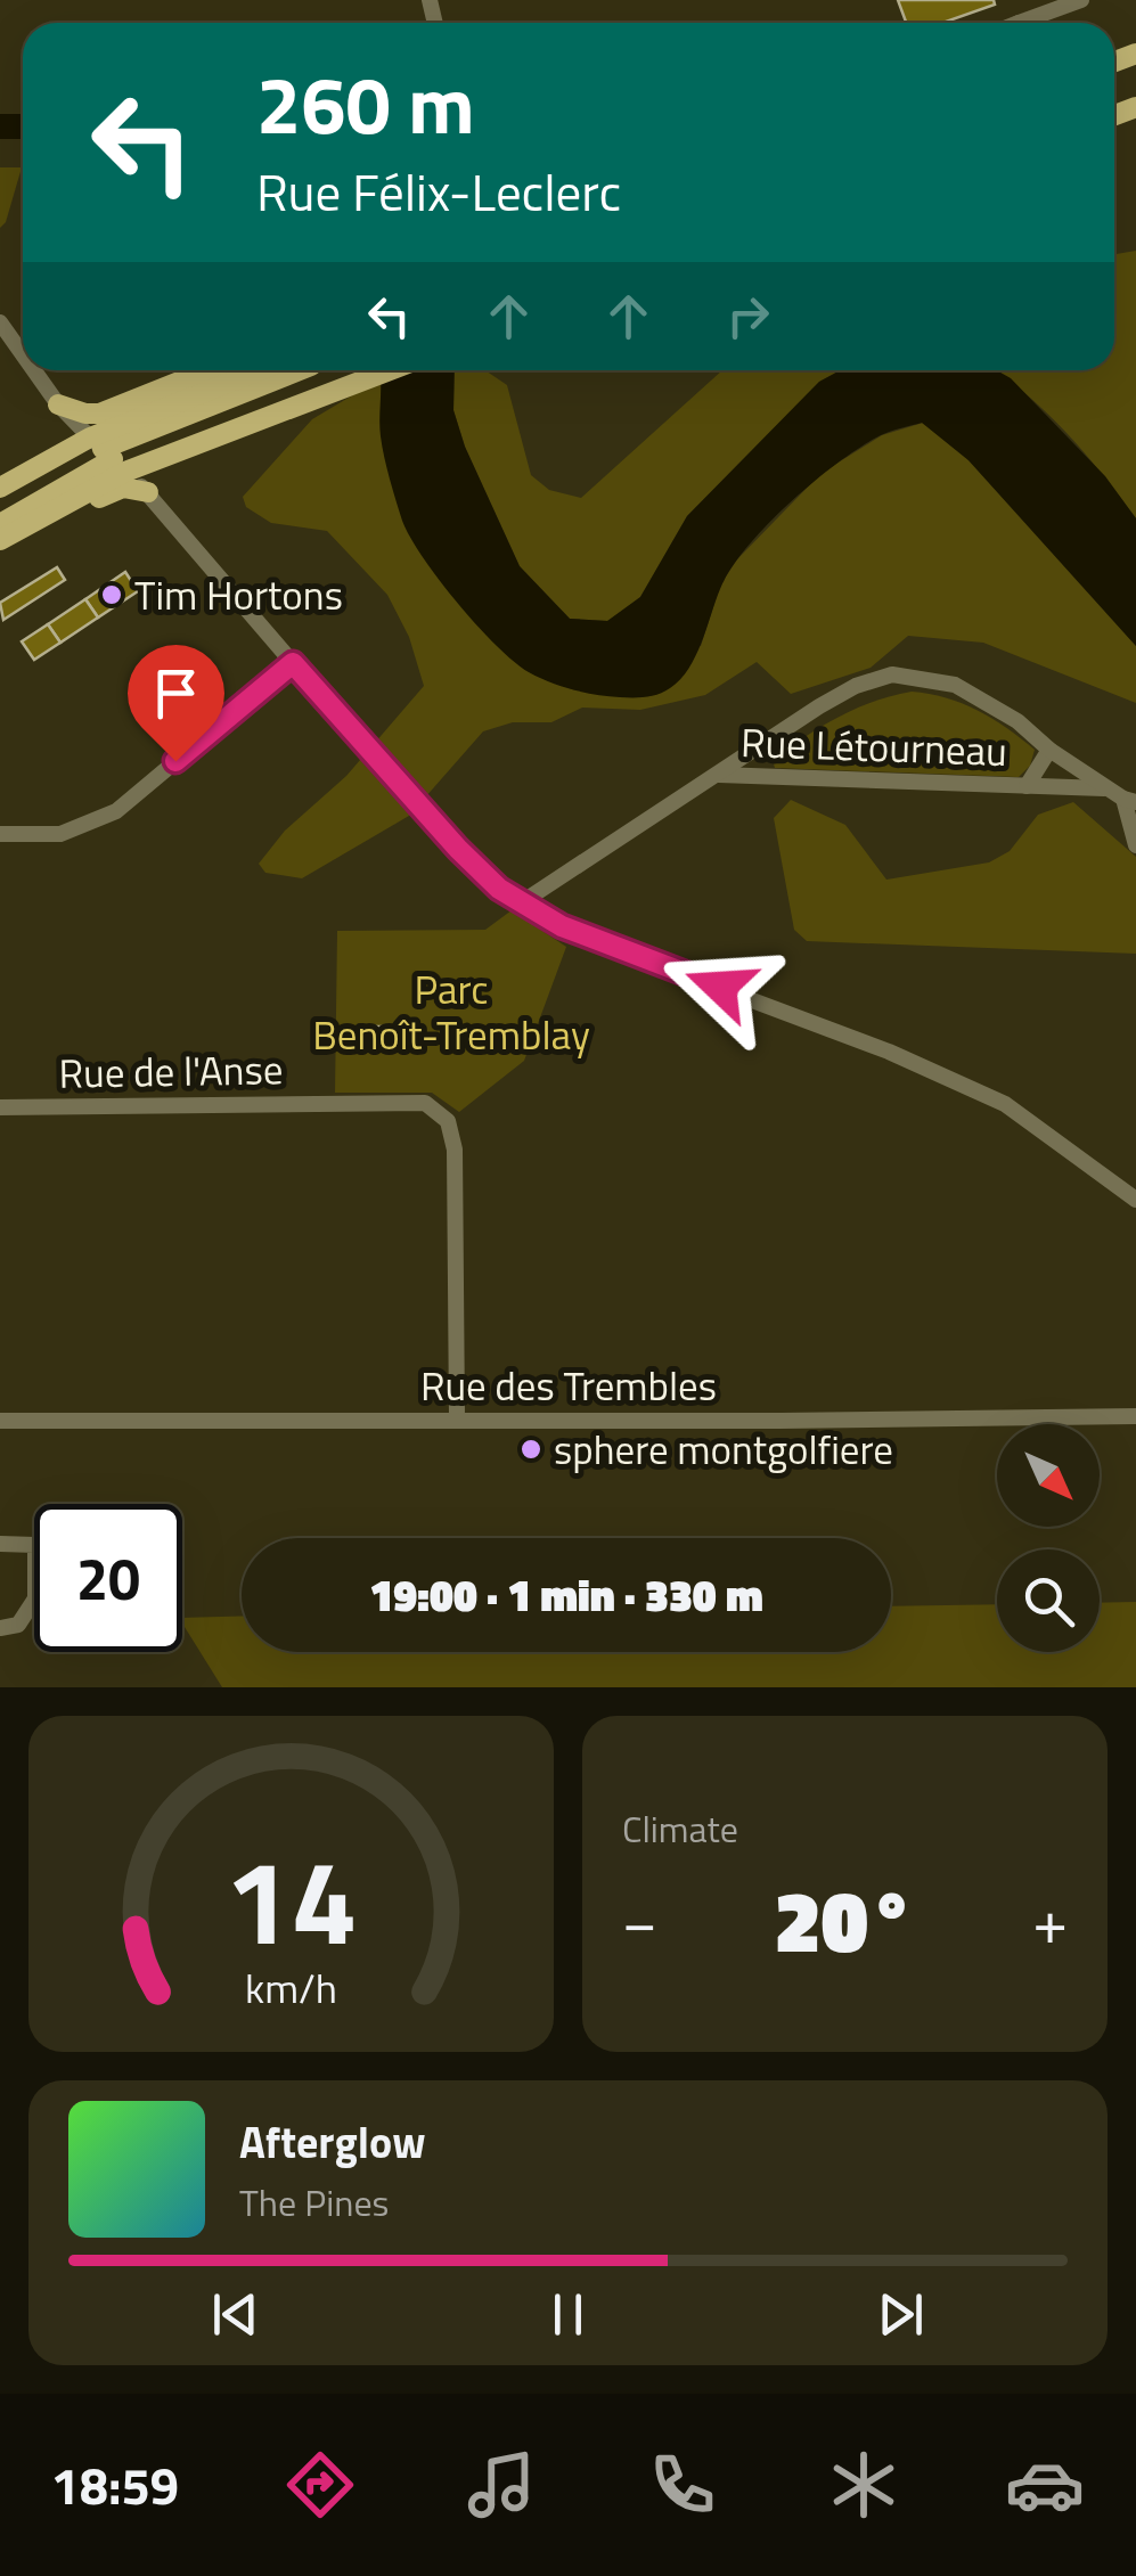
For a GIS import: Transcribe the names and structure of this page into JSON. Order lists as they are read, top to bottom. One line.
{"streets":{"street":["Rue Létourneau","Rue de l'Anse","Rue des Trembles"]},"crossings":[["Rue de l'Anse","Rue des Trembles"]],"parks":["Parc Benoît-Tremblay"],"places":["Tim Hortons","sphere montgolfiere"],"north":"bottom right","page":{"turn":["260 m","Rue Félix-Leclerc"],"limit":"20","trip":"19:00 · 1 min · 330 m","tile":"Climate","heat":["−","20°","+"],"song":["Afterglow","The Pines"],"tabs":"18:59","gauge":["14","km/h"]}}
